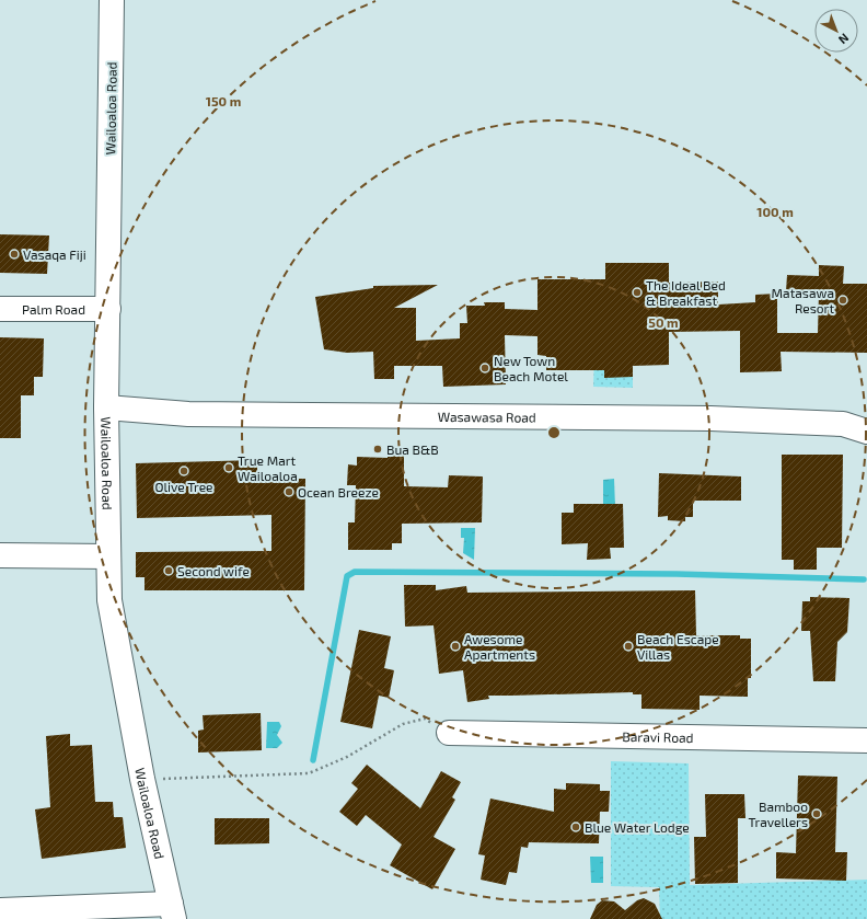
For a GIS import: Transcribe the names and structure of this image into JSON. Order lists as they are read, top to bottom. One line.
{"streets":{"street":["Wailoaloa Road","Palm Road","Wasawasa Road","Baravi Road"]},"crossings":[["Wailoaloa Road","Palm Road"],["Wailoaloa Road","Wasawasa Road"]],"places":["Vasaqa Fiji","The Ideal Bed & Breakfast","Matasawa Resort","New Town Beach Motel","Bua B&B","True Mart Wailoaloa","Olive Tree","Ocean Breeze","Second wife","Awesome Apartments","Beach Escape Villas","Bamboo Travellers","Blue Water Lodge"],"north":"bottom right","rings":["150 m","100 m","50 m"]}
